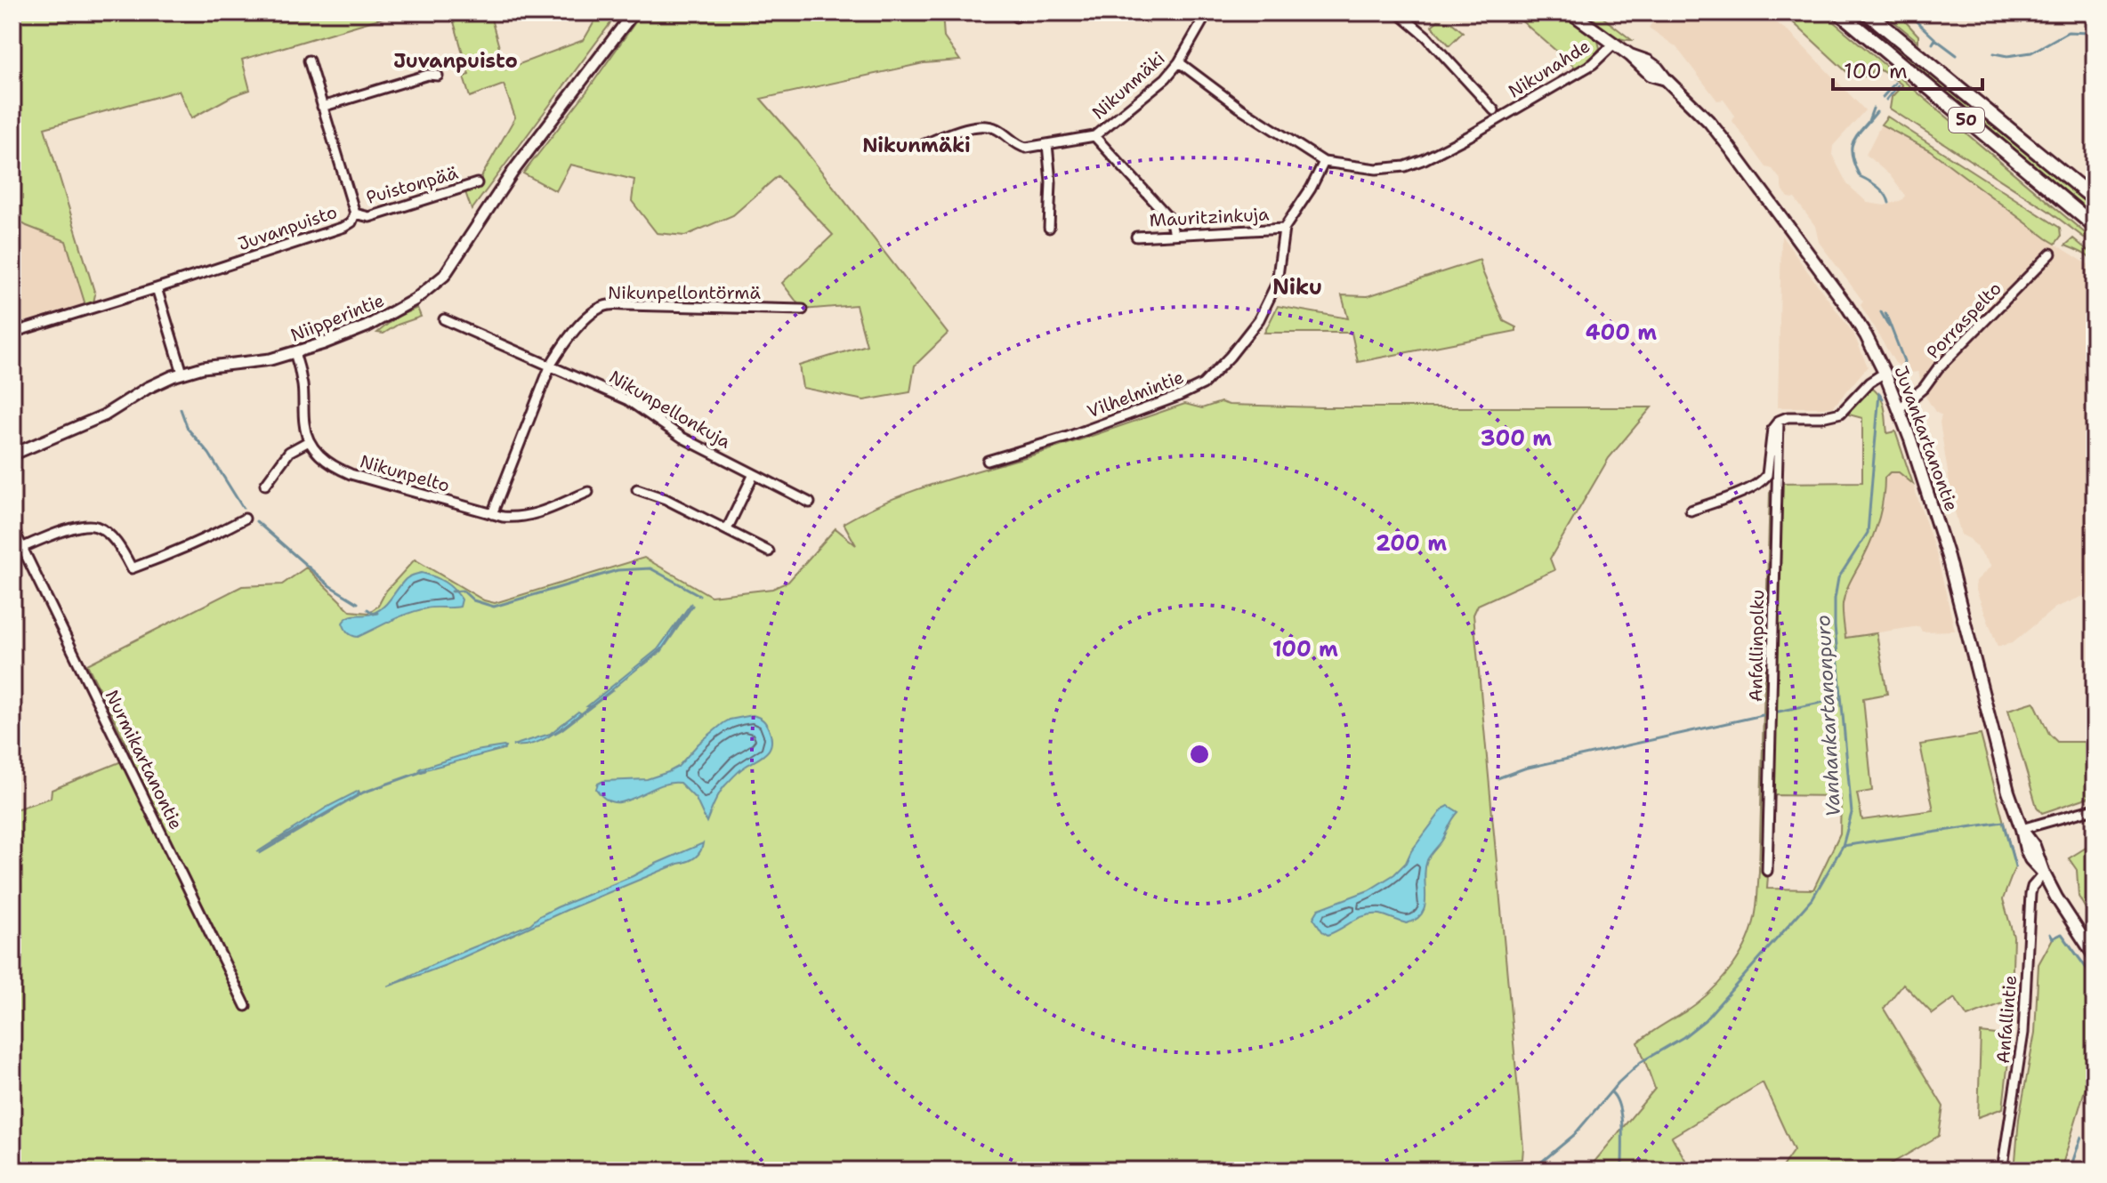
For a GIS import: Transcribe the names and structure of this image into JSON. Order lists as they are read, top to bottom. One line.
{"streets":{"highway":["50"],"main road":["Juvankartanontie"],"street":["Nikunahde","Nikunmäki","Puistonpää","Mauritzinkuja","Juvanpuisto","Nikunpellontörmä","Niipperintie","Porraspelto","Vilhelmintie","Nikunpellonkuja","Nikunpelto","Anfallinpolku","Nurmikartanontie","Anfallintie"]},"crossings":[["Nikunahde","Vilhelmintie"],["Nikunahde","Juvankartanontie"],["Puistonpää","Juvanpuisto"],["Mauritzinkuja","Vilhelmintie"],["Nikunpellontörmä","Nikunpellonkuja"],["Nikunpellontörmä","Nikunpelto"],["Porraspelto","Juvankartanontie"],["Juvankartanontie","Anfallintie"]],"districts":["Juvanpuisto","Nikunmäki","Niku"],"water":["Vanhankartanonpuro"],"scale_bar":"100 m","rings":["400 m","300 m","200 m","100 m"]}
